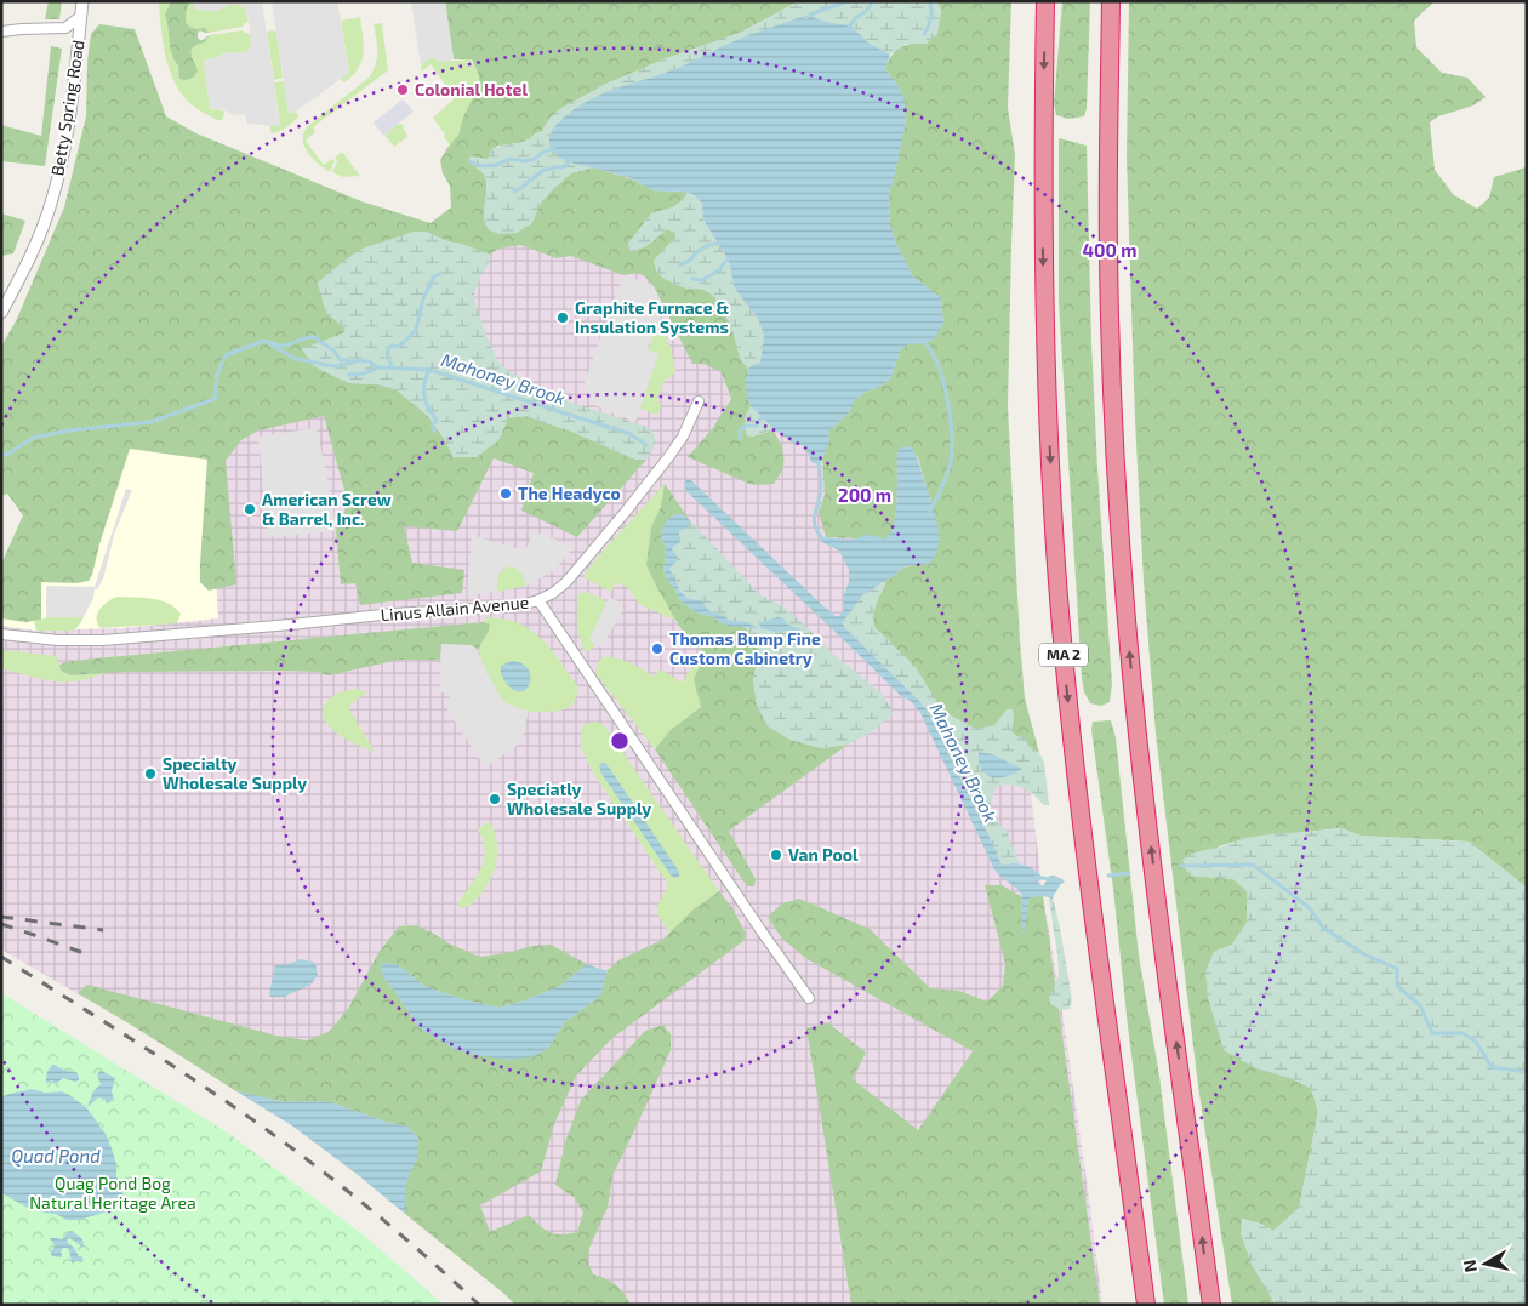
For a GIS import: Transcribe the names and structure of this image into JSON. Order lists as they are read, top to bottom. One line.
{"streets":{"highway":["MA 2"],"street":["Betty Spring Road","Linus Allain Avenue"]},"water":["Mahoney Brook","Quad Pond"],"parks":["Quag Pond Bog Natural Heritage Area"],"places":["Colonial Hotel","Graphite Furnace & Insulation Systems","The Headyco","American Screw & Barrel, Inc.","Thomas Bump Fine Custom Cabinetry","Specialty Wholesale Supply","Speciatly Wholesale Supply","Van Pool"],"north":"left","rings":["400 m","200 m"]}
